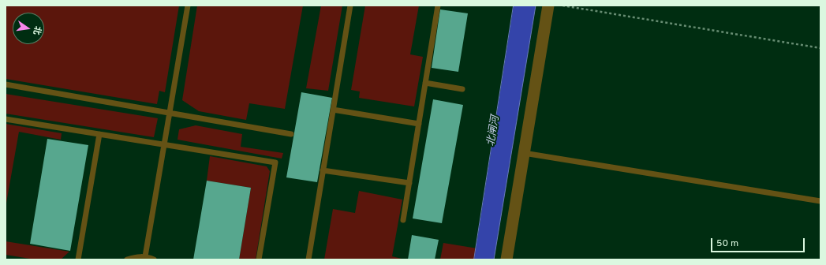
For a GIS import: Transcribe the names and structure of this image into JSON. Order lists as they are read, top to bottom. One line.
{"water":["北闸河"],"scale_bar":"50 m","north":"right"}
